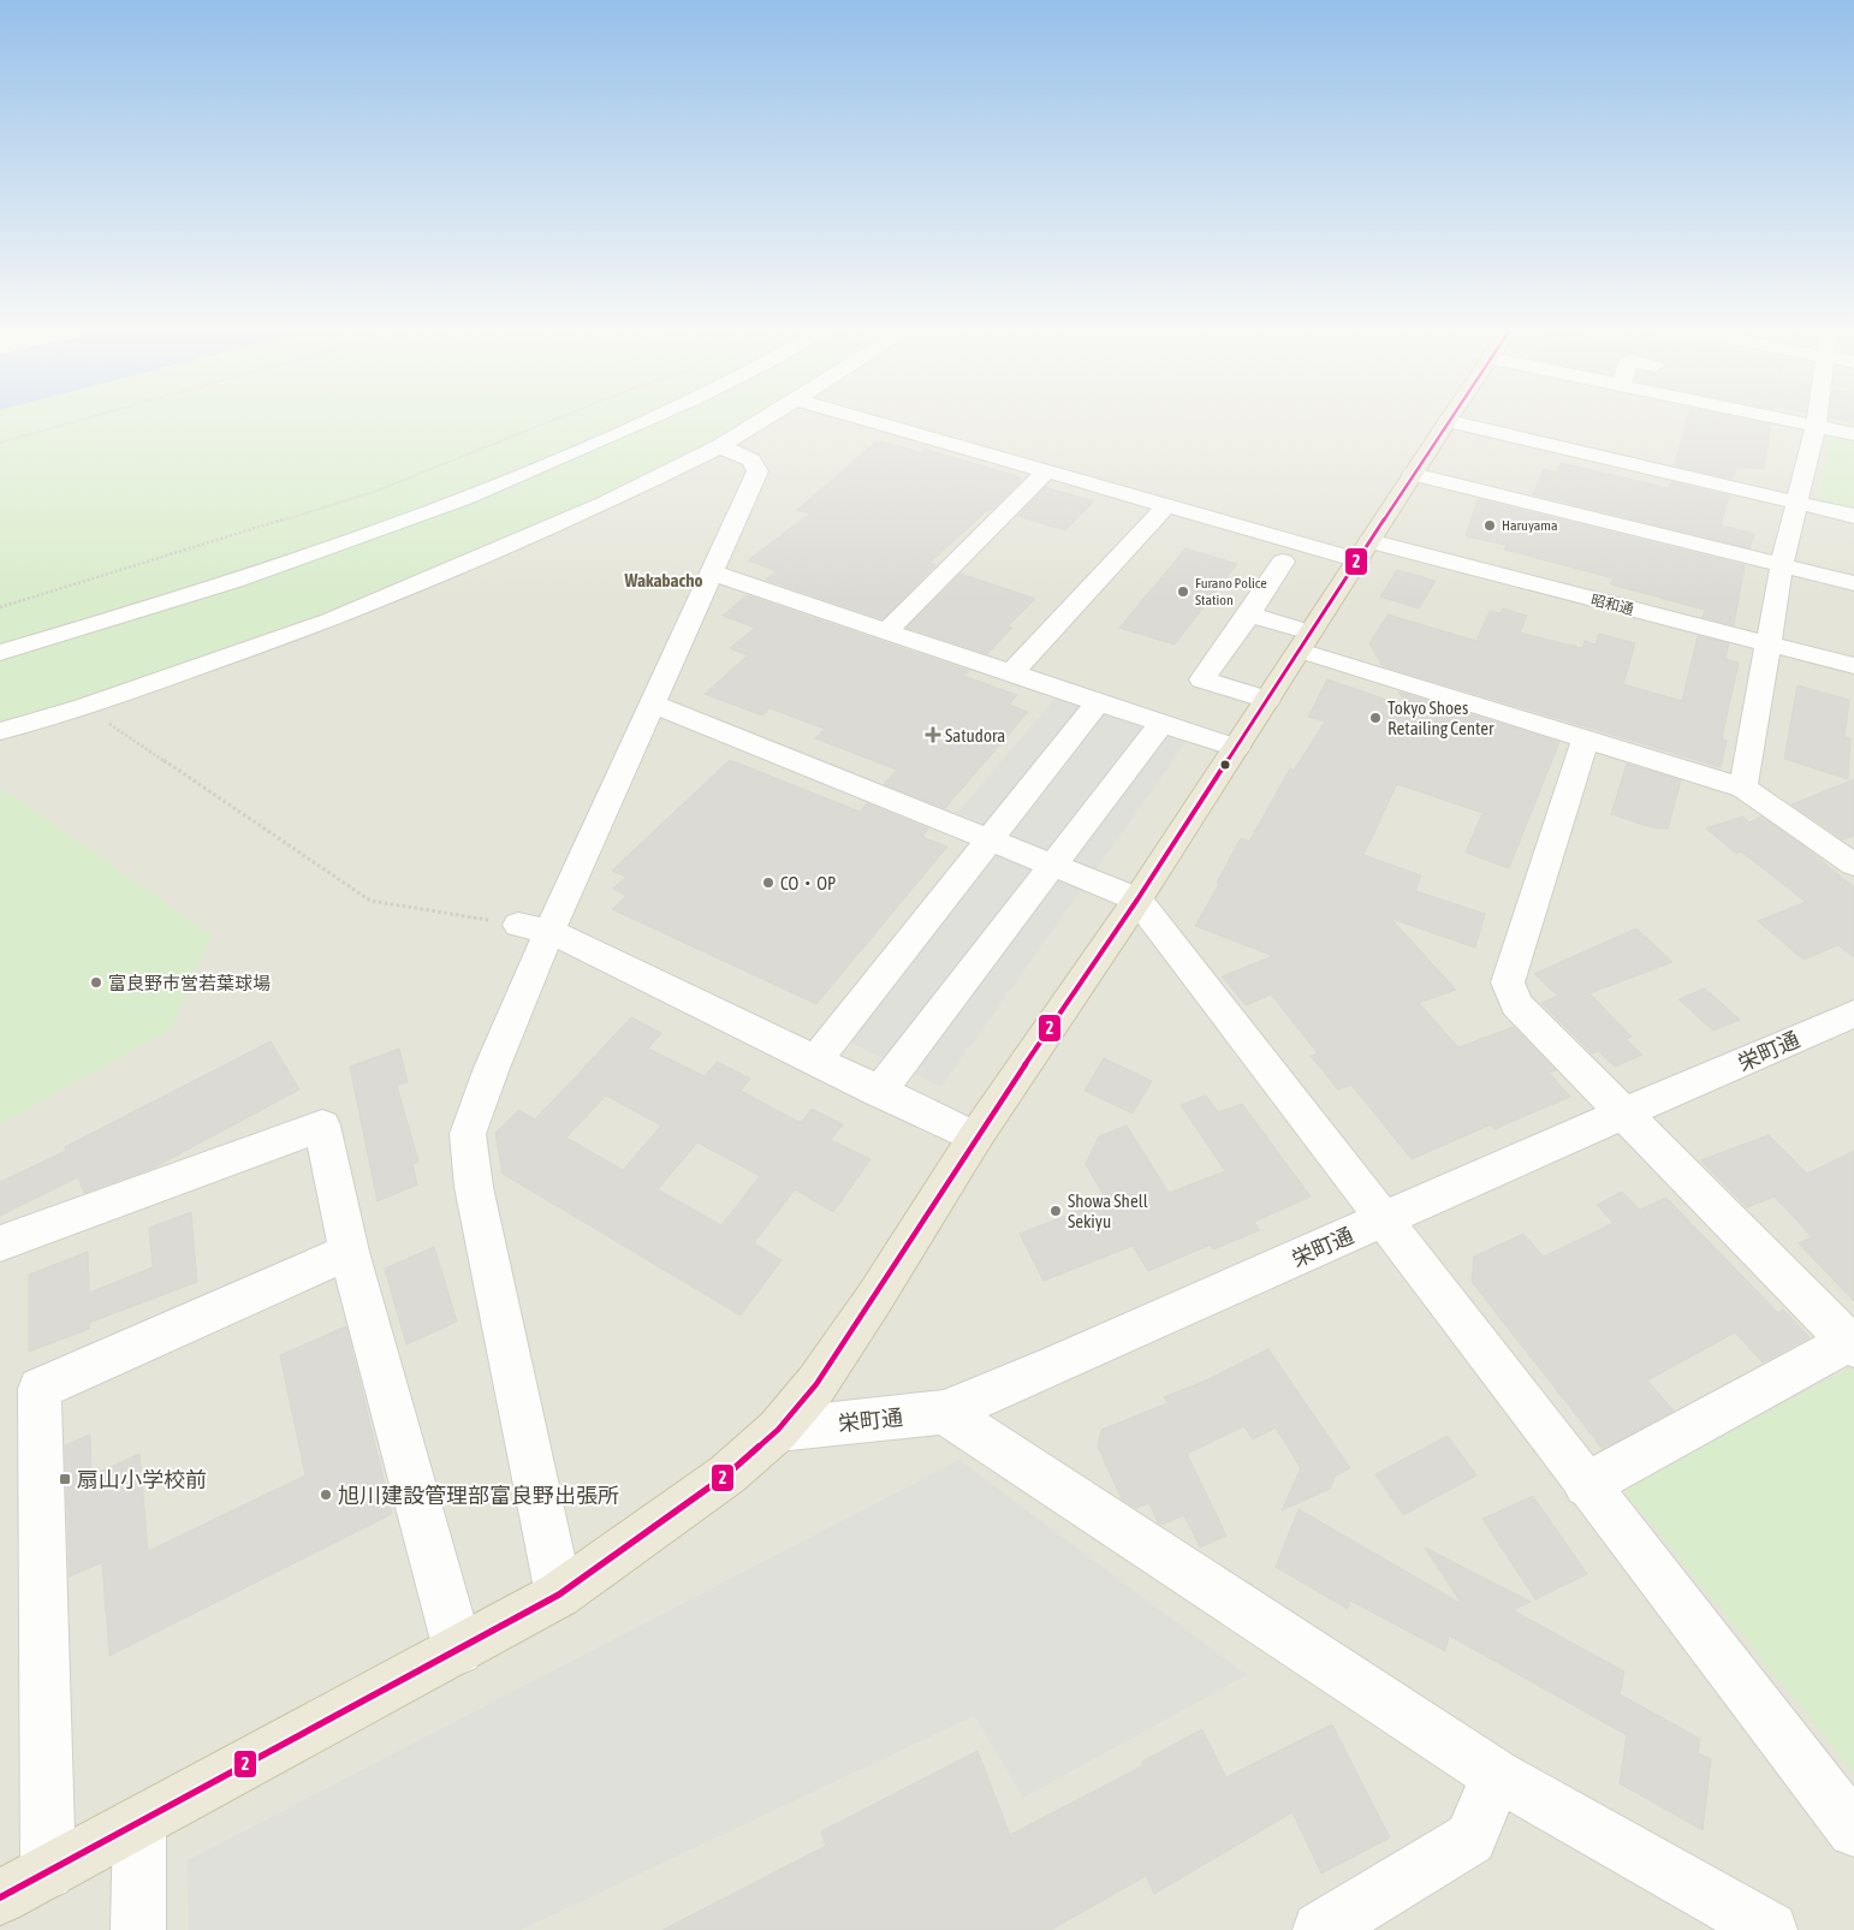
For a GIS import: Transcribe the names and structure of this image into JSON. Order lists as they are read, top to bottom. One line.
{"streets":{"street":["昭和通","栄町通"]},"districts":["Wakabacho"],"places":{"other":["Haruyama","Furano Police Station","Tokyo Shoes Retailing Center","CO・OP","富良野市営若葉球場","Showa Shell Sekiyu","旭川建設管理部富良野出張所"],"health":["Satudora"],"transit":["扇山小学校前"]},"lines":["transit line 2"]}
